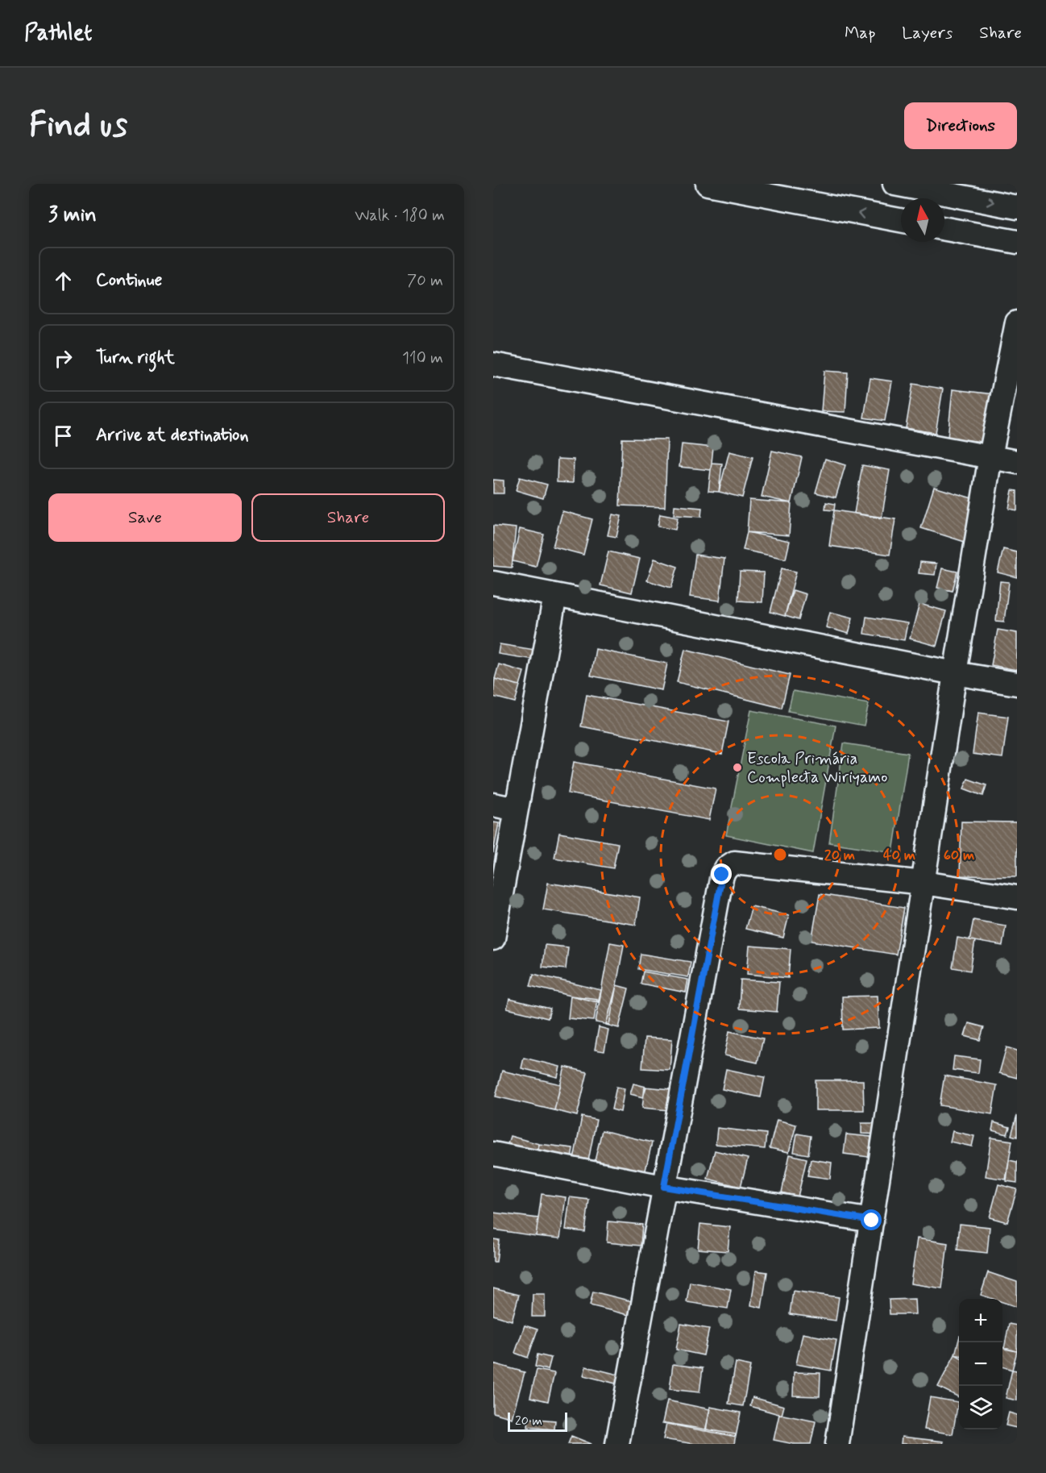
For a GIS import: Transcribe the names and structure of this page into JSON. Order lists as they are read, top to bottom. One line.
{"places":["Escola Primária Complecta Wiriyamo"],"scale_bar":"20 m","north":"top","page":{"header":"Pathlet","nav":["Map","Layers","Share"],"buttons":["Directions",["Save","Share"]],"title":"Find us","heading":["3 min","Walk · 180 m"],"list":[["Continue","70 m"],["Turn right","110 m"],"Arrive at destination"],"map_buttons":["+","−"],"scale":"20 m"},"rings":["20 m","40 m","60 m"]}
